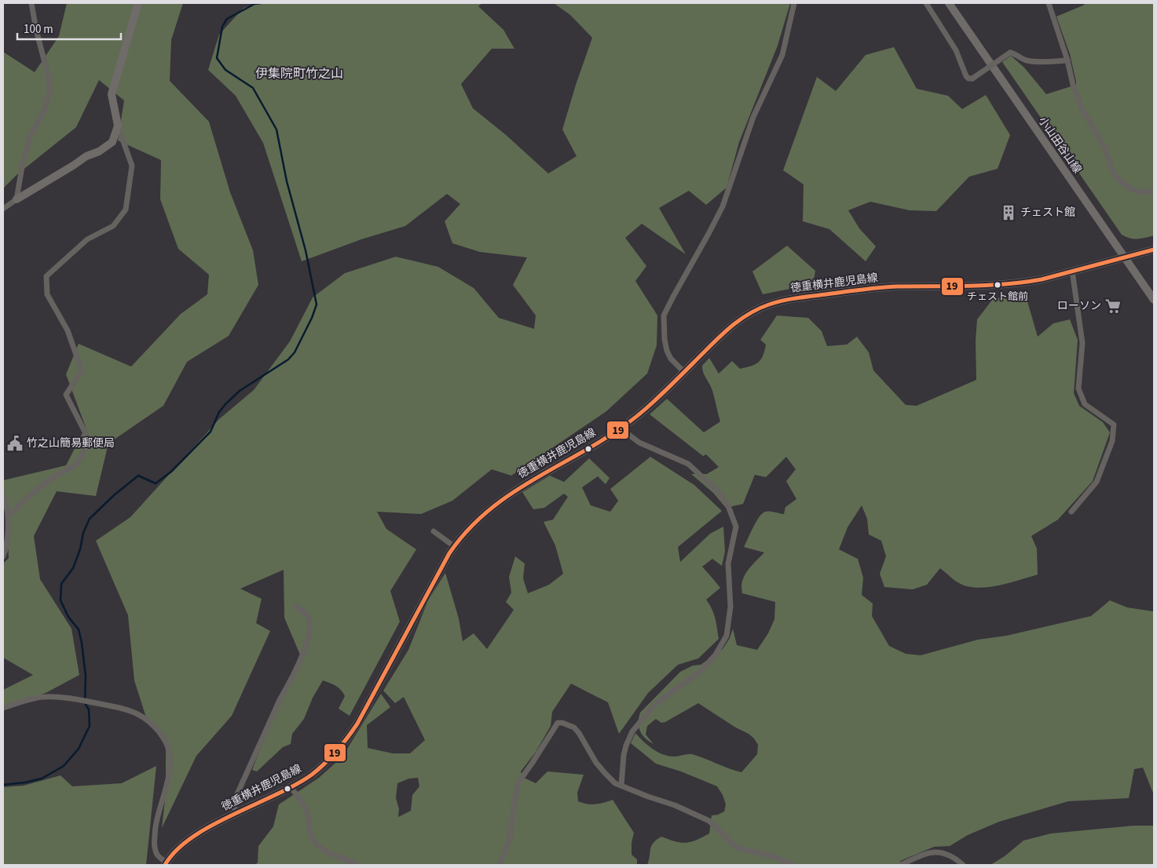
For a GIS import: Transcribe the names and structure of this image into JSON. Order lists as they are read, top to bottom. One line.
{"streets":{"main road":["小山田谷山線","徳重横井鹿児島線"]},"crossings":[["小山田谷山線","徳重横井鹿児島線"]],"districts":["伊集院町竹之山"],"places":{"building":["チェスト館"],"other":["チェスト館前"],"supermarket":["ローソン"],"public building":["竹之山簡易郵便局"]},"lines":["transit line 19"],"scale_bar":"100 m"}
